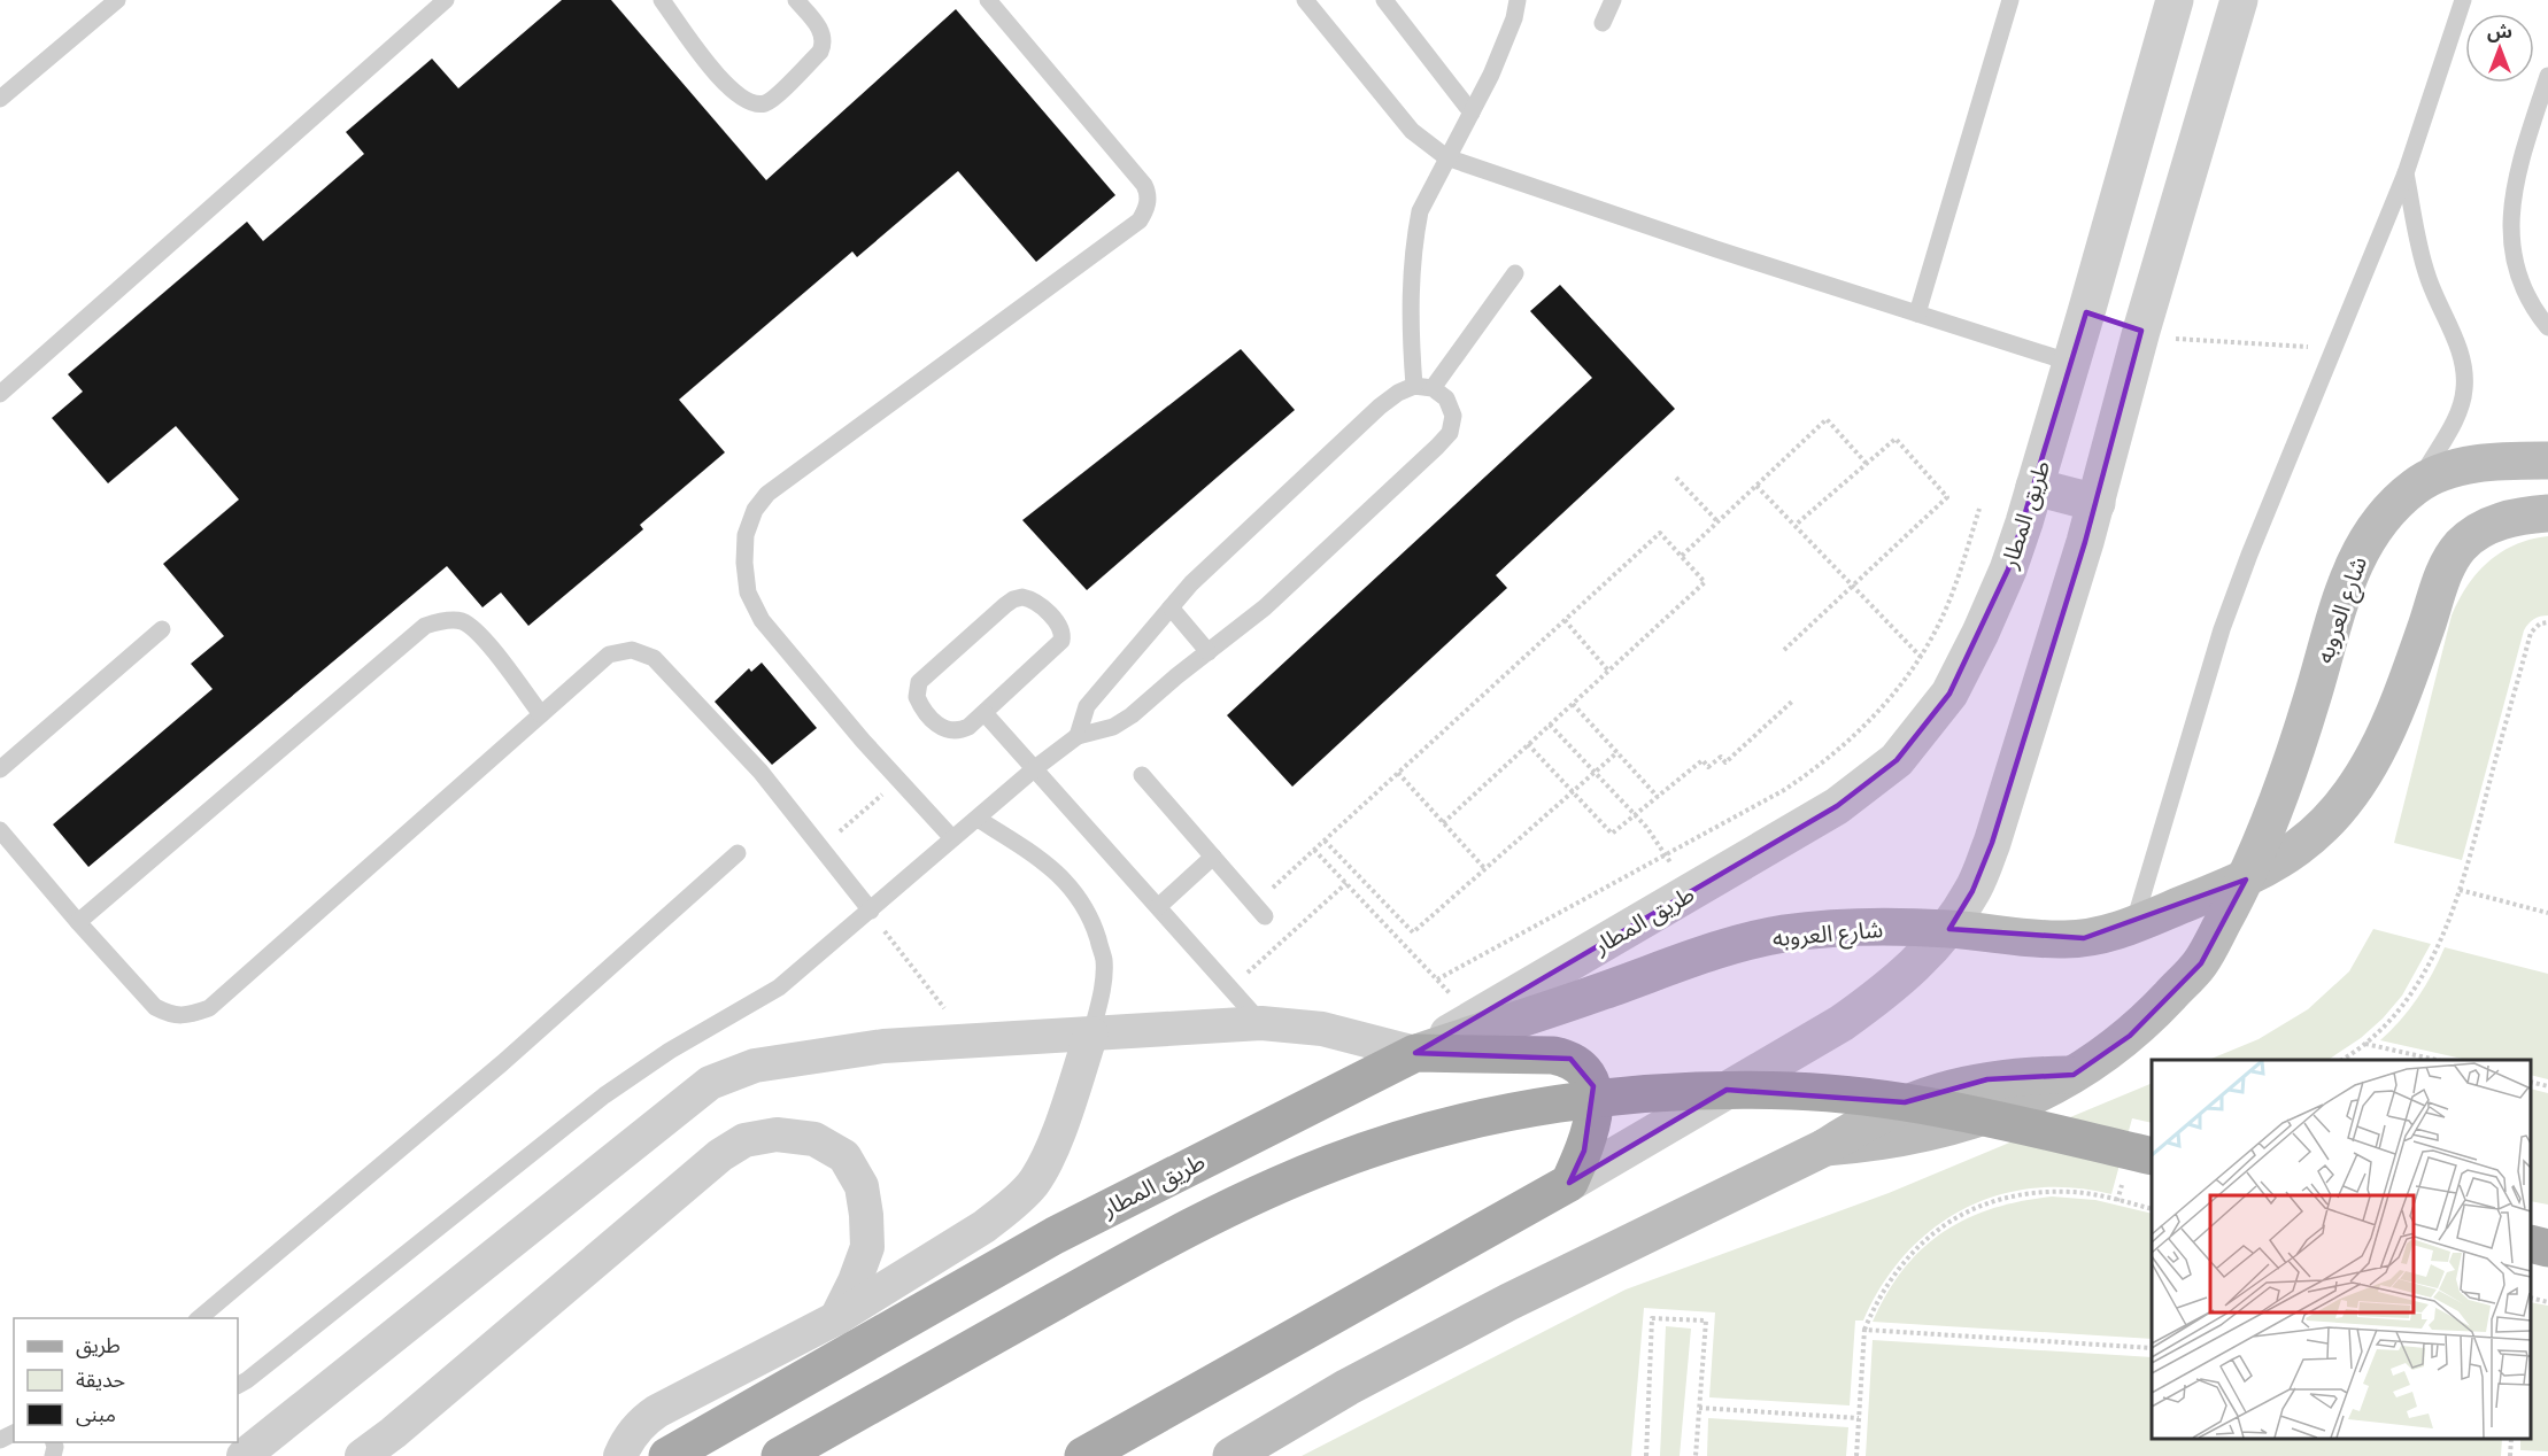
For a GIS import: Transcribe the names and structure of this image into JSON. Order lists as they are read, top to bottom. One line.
{"streets":{"main road":["طريق المطار","شارع العروبه"]},"crossings":[["طريق المطار","شارع العروبه"]],"legend":["طريق","حديقة","مبنى"],"north":"top"}
